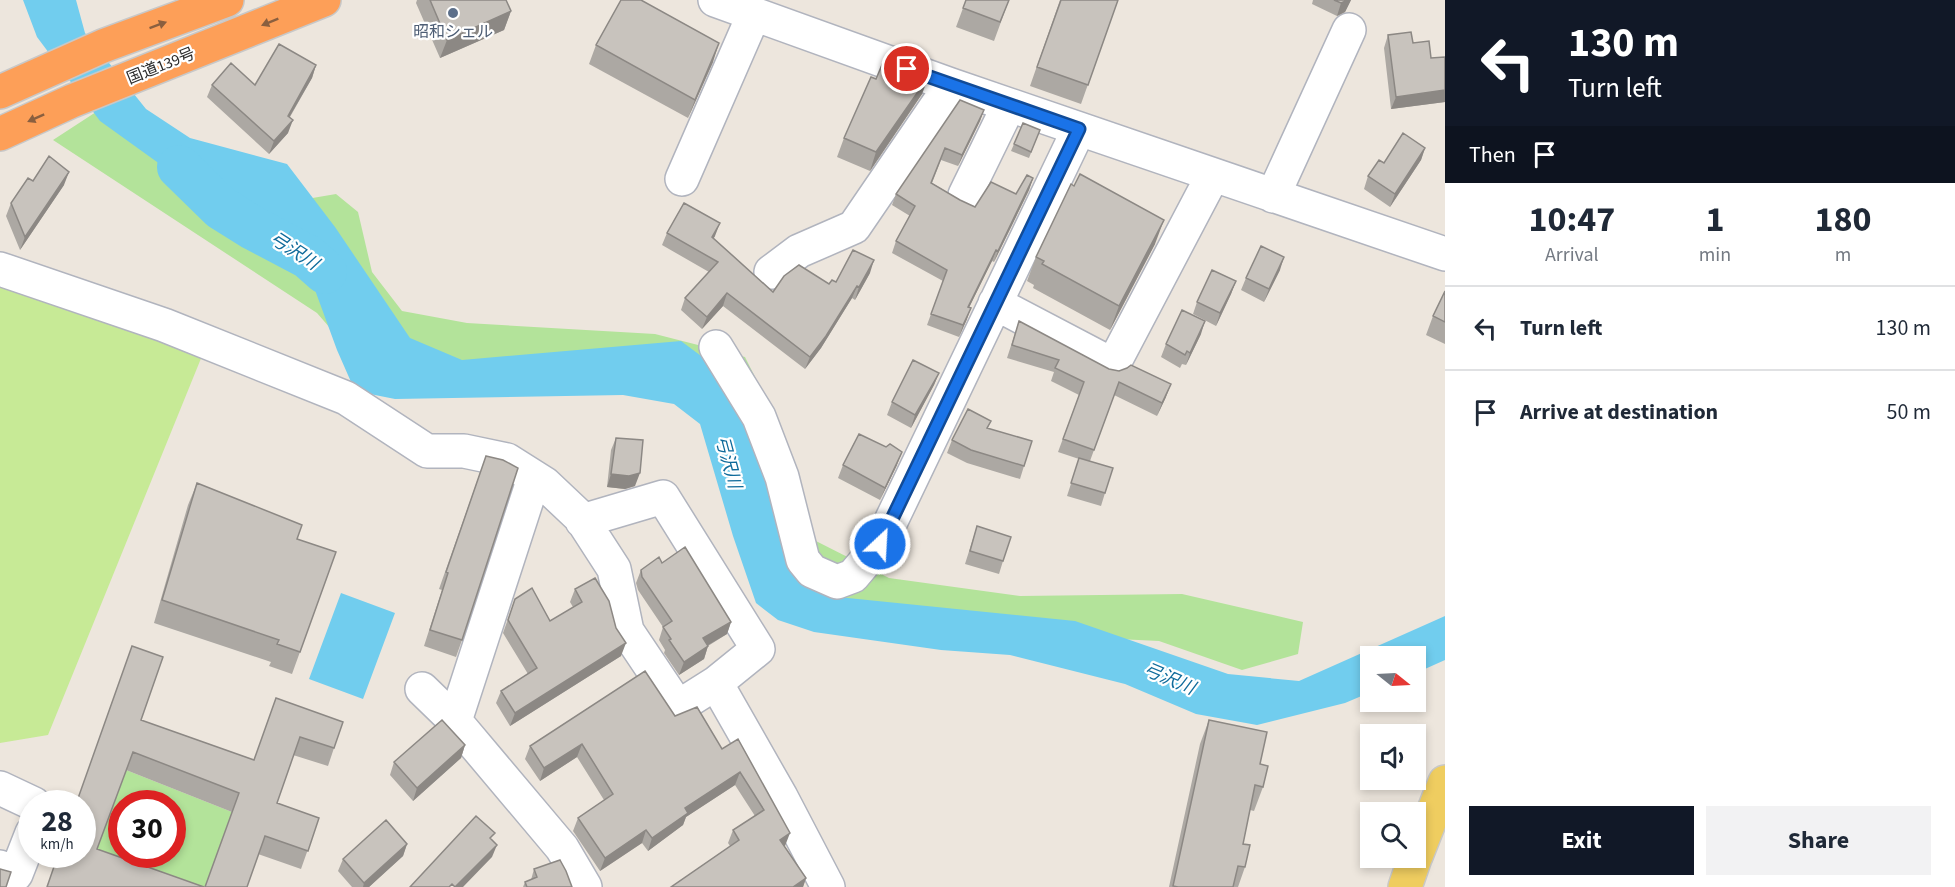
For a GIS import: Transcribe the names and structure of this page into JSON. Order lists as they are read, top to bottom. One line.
{"streets":{"highway":["国道139号"]},"water":["弓沢川"],"places":["昭和シェル"],"north":"right","page":{"turn":["130 m","Turn left"],"then":"Then","eta":["10:47","Arrival","1","min","180","m"],"list":[{"name":"Turn left","value":"130 m"},{"name":"Arrive at destination","value":"50 m"}],"speed":"28 km/h","limit":"30","buttons":["Exit","Share"]}}
